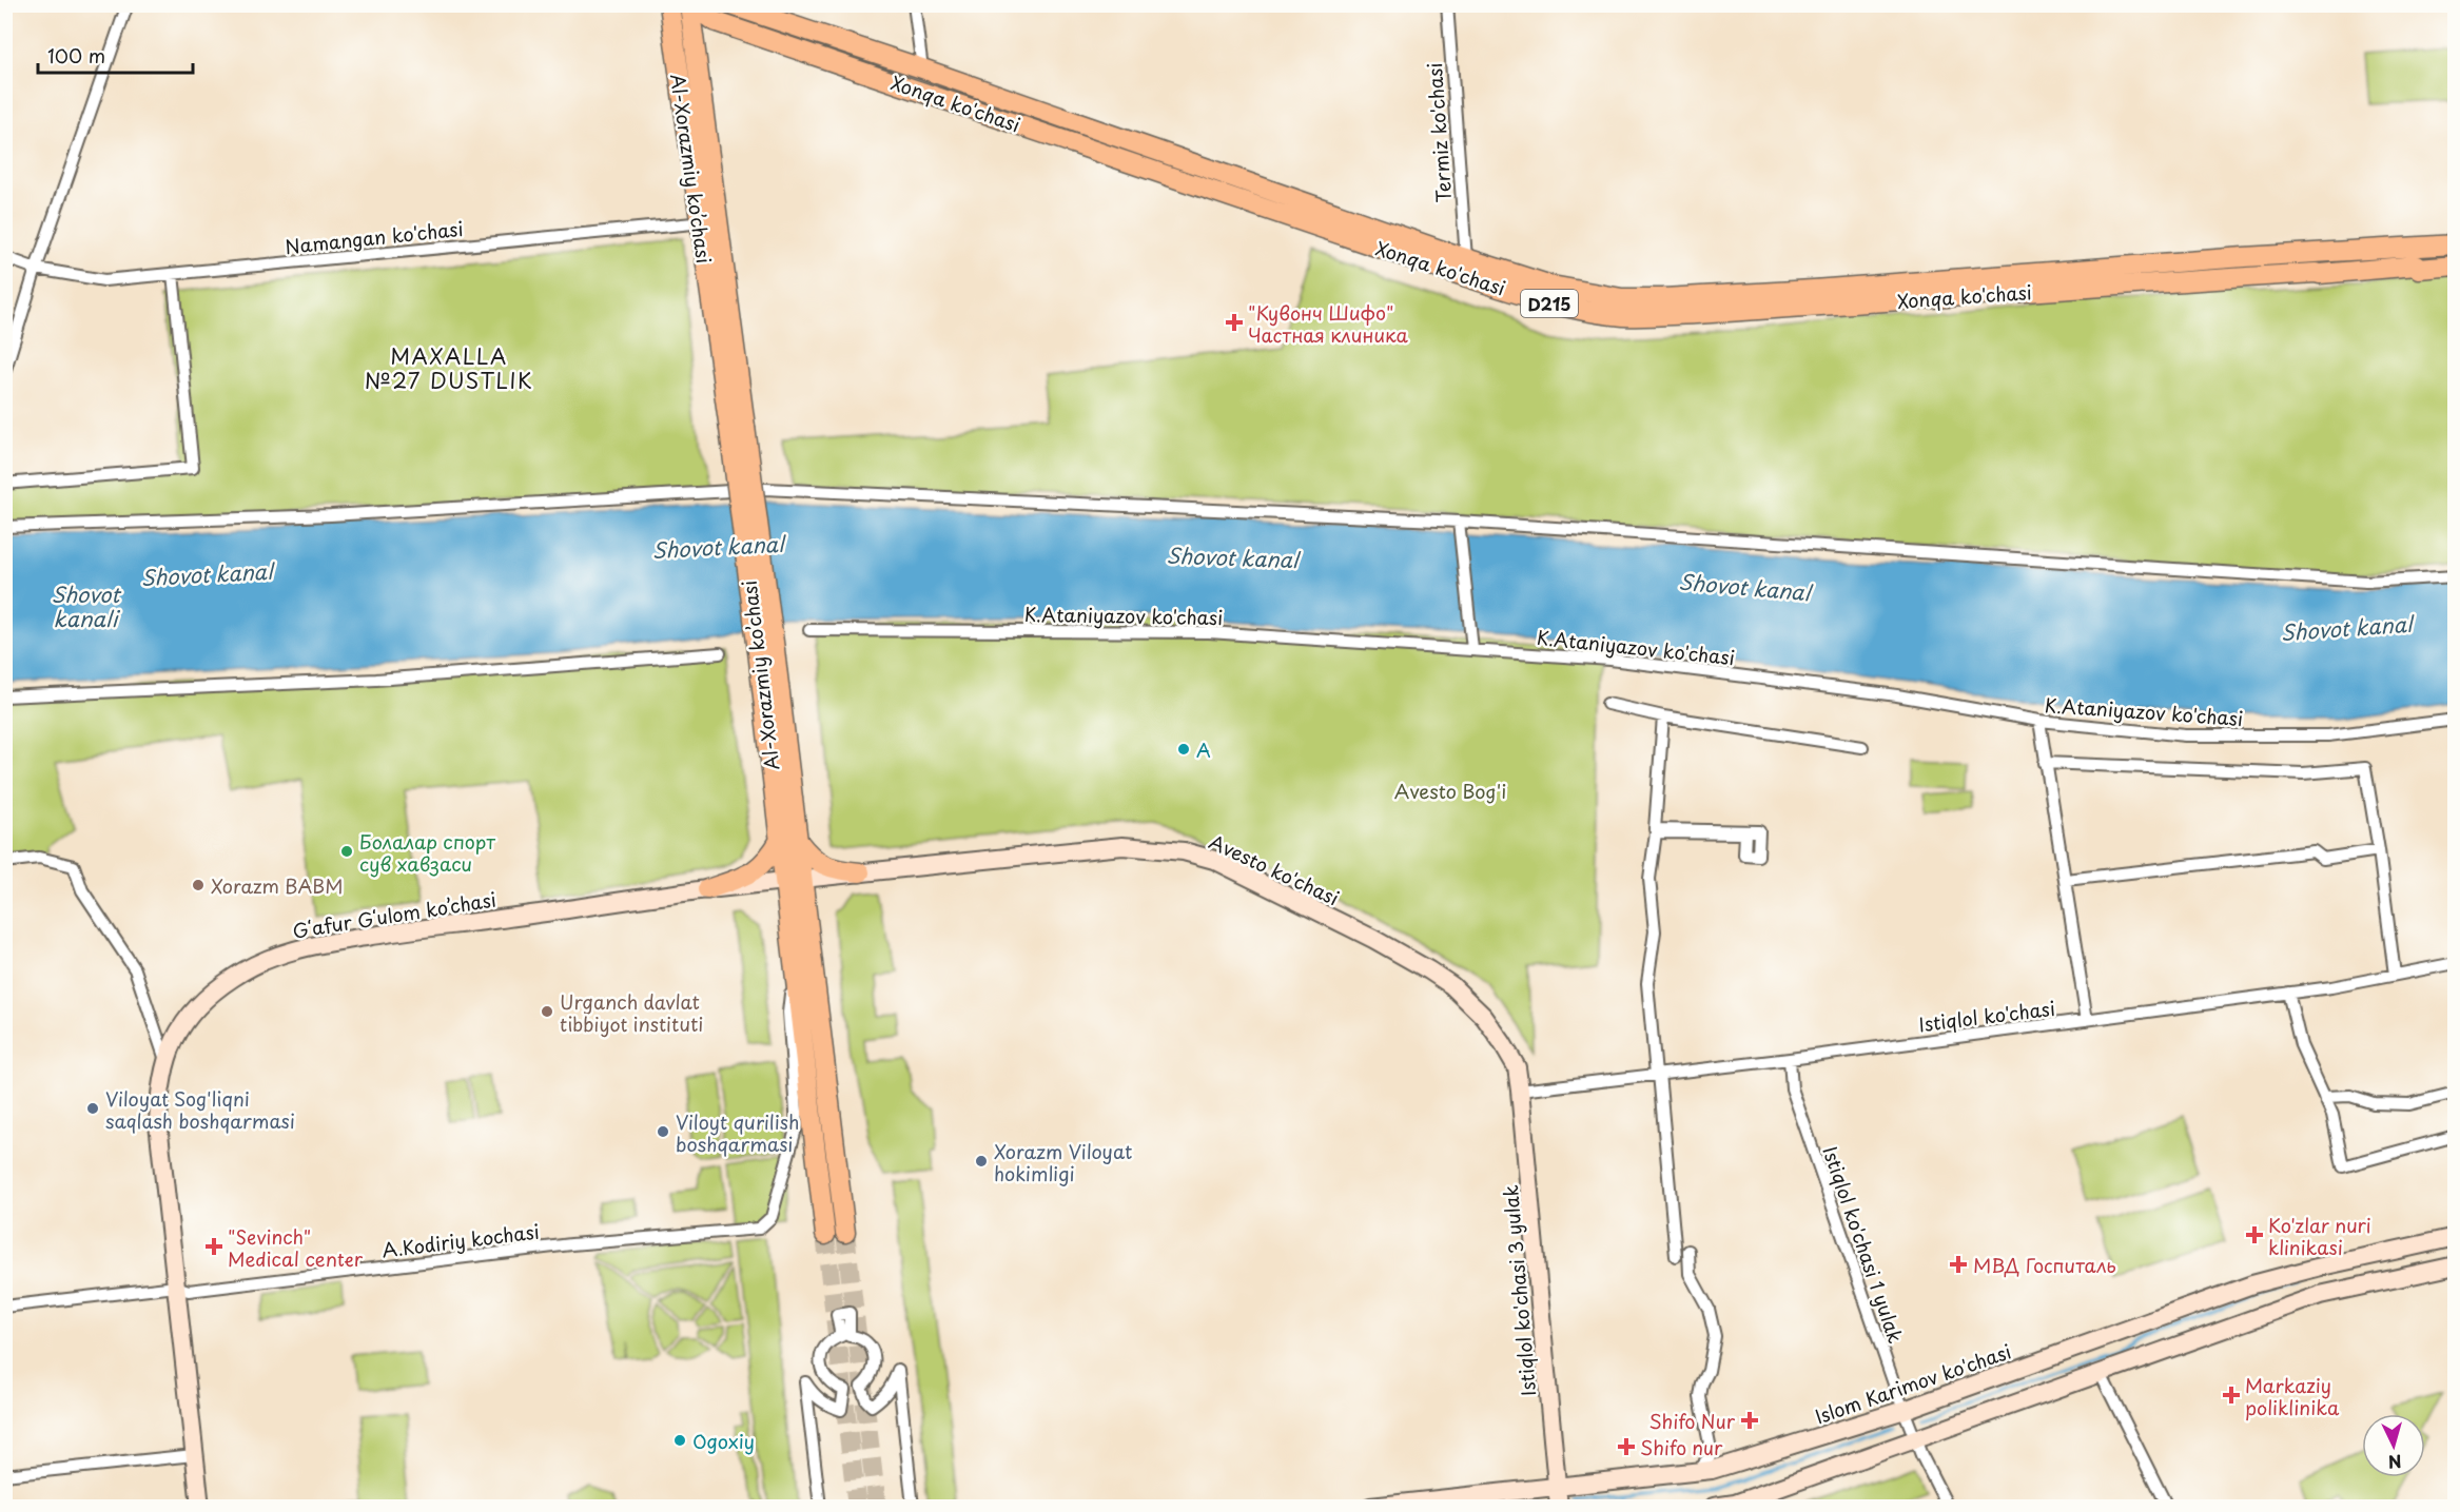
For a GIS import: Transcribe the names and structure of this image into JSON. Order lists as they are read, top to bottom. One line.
{"streets":{"main road":["Xonqa ko'chasi","Al-Xorazmiy ko’chasi","D215"],"street":["Termiz ko'chasi","Namangan ko'chasi","K.Ataniyazov ko'chasi","Avesto ko'chasi","Gʻafur Gʻulom ko’chasi","Istiqlol ko'chasi","A.Kodiriy kochasi","Istiqlol ko'chasi 1 yulak","Istiqlol ko'chasi 3 yulak","Islom Karimov ko'chasi"]},"crossings":[["Xonqa ko'chasi","Termiz ko'chasi"],["Xonqa ko'chasi","Al-Xorazmiy ko’chasi"],["Al-Xorazmiy ko’chasi","Namangan ko'chasi"],["Al-Xorazmiy ko’chasi","Avesto ko'chasi"],["Al-Xorazmiy ko’chasi","Gʻafur Gʻulom ko’chasi"],["Al-Xorazmiy ko’chasi","A.Kodiriy kochasi"],["Avesto ko'chasi","Gʻafur Gʻulom ko’chasi"],["Avesto ko'chasi","Istiqlol ko'chasi"],["Avesto ko'chasi","Istiqlol ko'chasi 3 yulak"],["Gʻafur Gʻulom ko’chasi","A.Kodiriy kochasi"],["Istiqlol ko'chasi","Istiqlol ko'chasi 1 yulak"],["Istiqlol ko'chasi","Istiqlol ko'chasi 3 yulak"],["Istiqlol ko'chasi 1 yulak","Islom Karimov ko'chasi"],["Istiqlol ko'chasi 3 yulak","Islom Karimov ko'chasi"]],"districts":["MAXALLA №27 DUSTLIK"],"water":["Shovot kanal","Shovot kanali"],"parks":["Avesto Bog'i"],"places":{"health":["\"Кувонч Шифо\" Частная клиника","Ko'zlar nuri klinikasi","\"Sevinch\" Medical center","МВД Госпиталь","Markaziy poliklinika","Shifo Nur","Shifo nur"],"other":["A","Болалар спорт сув хавзаси","Xorazm BABM","Urganch davlat tibbiyot instituti","Viloyat Sog'liqni saqlash boshqarmasi","Viloyt qurilish boshqarmasi","Xorazm Viloyat hokimligi","Ogoxiy"]},"scale_bar":"100 m","north":"bottom"}
